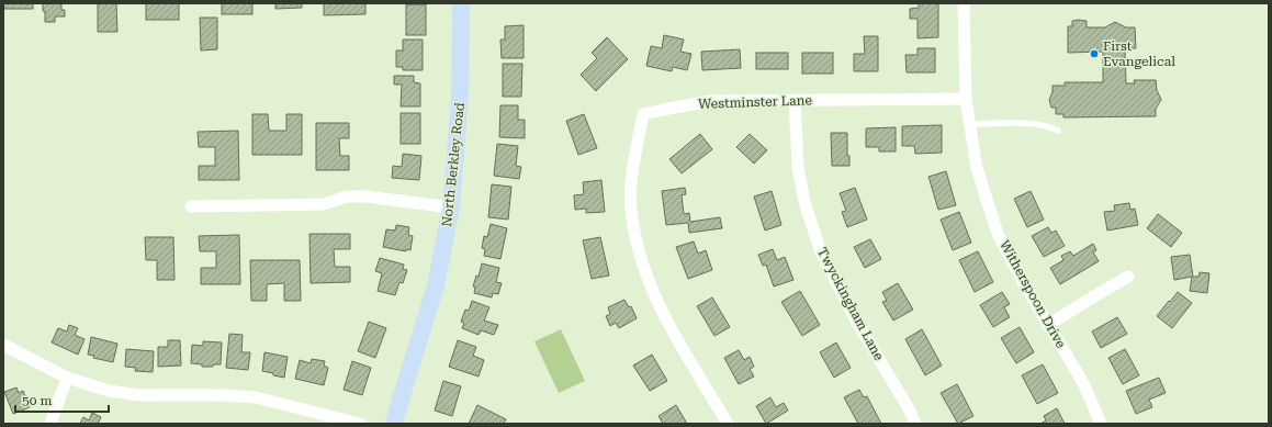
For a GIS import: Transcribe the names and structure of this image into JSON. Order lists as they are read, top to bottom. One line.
{"streets":{"street":["Westminster Lane","North Berkley Road","Witherspoon Drive","Twyckingham Lane"]},"crossings":[["Westminster Lane","Witherspoon Drive"],["Westminster Lane","Twyckingham Lane"]],"places":["First Evangelical"],"scale_bar":"50 m"}
